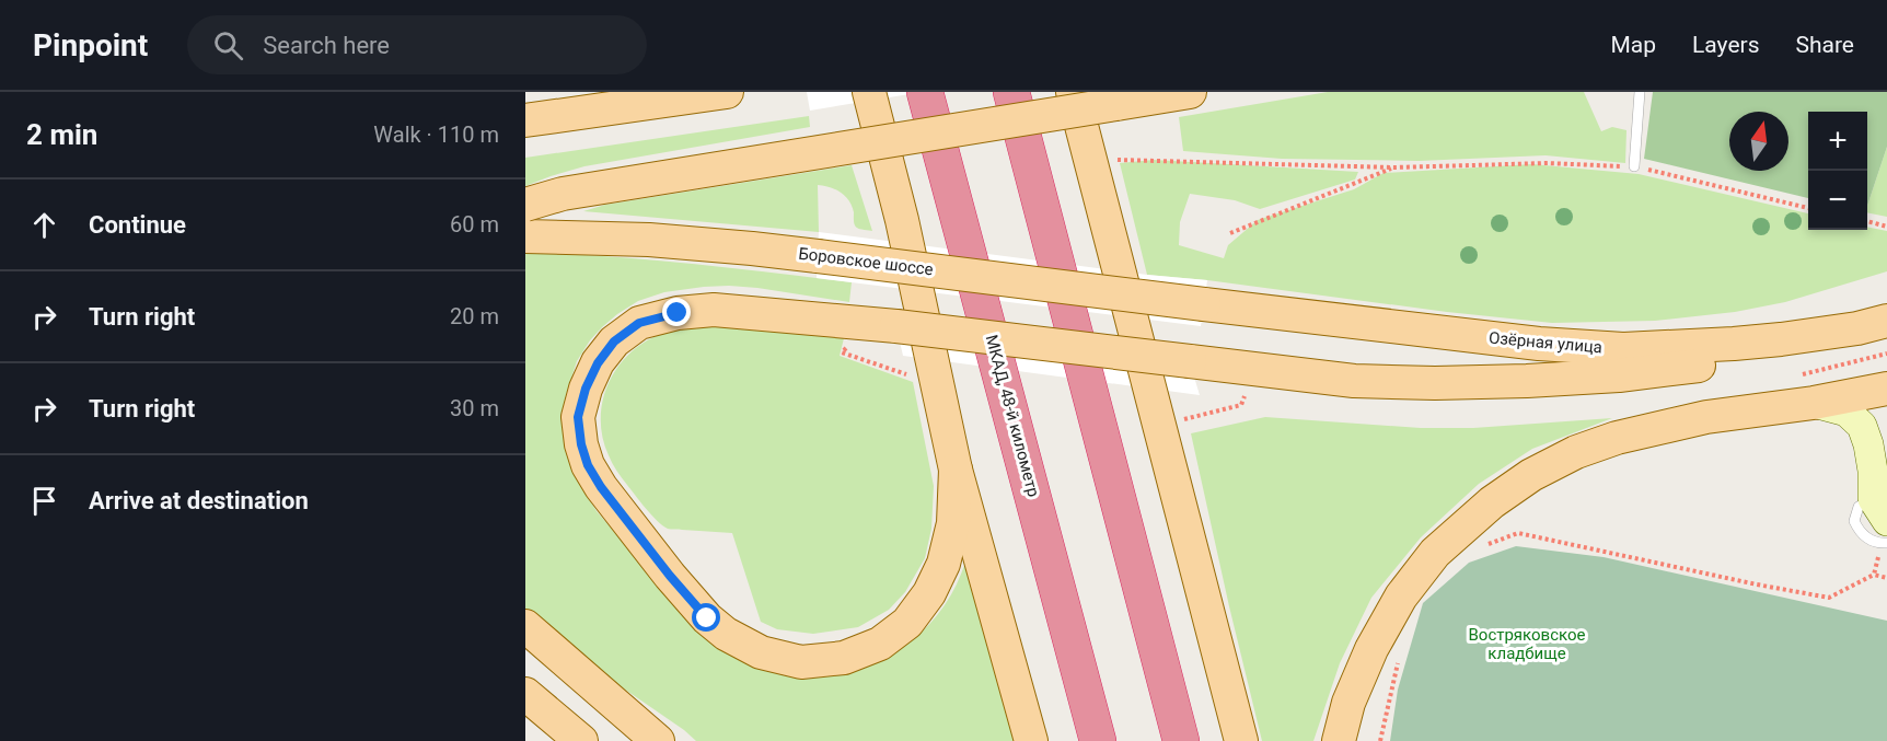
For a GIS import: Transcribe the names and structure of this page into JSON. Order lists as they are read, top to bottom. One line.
{"streets":{"highway":["МКАД, 48-й километр"],"main road":["Боровское шоссе","Озёрная улица"]},"crossings":[["Боровское шоссе","Озёрная улица"]],"parks":["Востряковское кладбище"],"north":"top","page":{"header":"Pinpoint","search":"Search here","nav":["Map","Layers","Share"],"heading":["2 min","Walk · 110 m"],"map_buttons":["+","−"],"list":[["Continue","60 m"],["Turn right","20 m"],["Turn right","30 m"],"Arrive at destination"]}}
